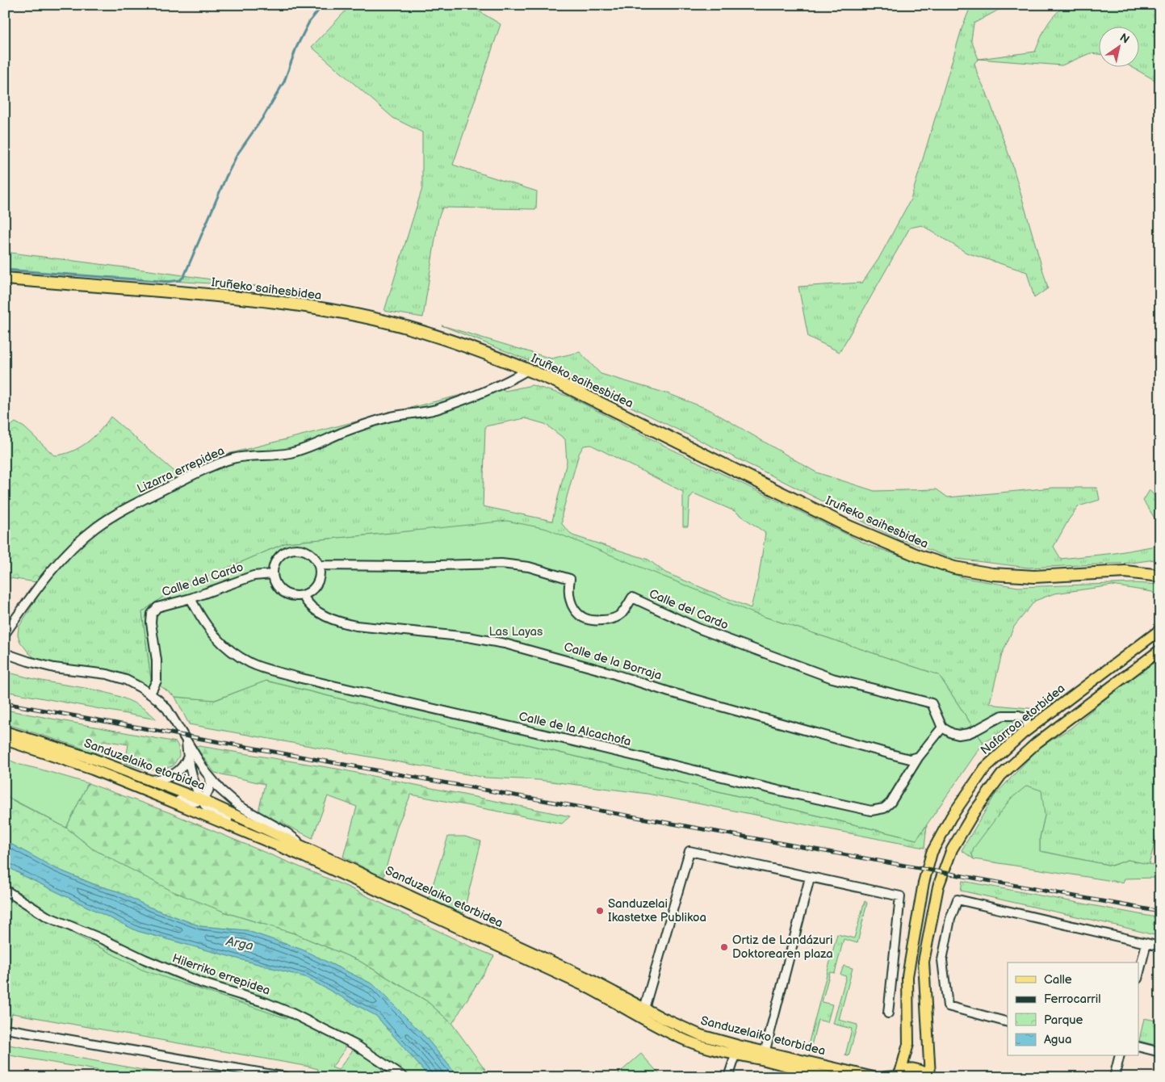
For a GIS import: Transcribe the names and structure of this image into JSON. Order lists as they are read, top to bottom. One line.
{"streets":{"highway":["Iruñeko saihesbidea"],"main road":["Nafarroa etorbidea","Sanduzelaiko etorbidea"],"street":["Lizarra errepidea","Calle del Cardo","Calle de la Borraja","Calle de la Alcachofa","Hilerriko errepidea"]},"crossings":[["Iruñeko saihesbidea","Lizarra errepidea"],["Calle del Cardo","Calle de la Borraja"],["Calle del Cardo","Calle de la Alcachofa"],["Calle de la Borraja","Calle de la Alcachofa"]],"water":["Arga"],"parks":["Las Layas"],"places":["Sanduzelai Ikastetxe Publikoa","Ortiz de Landázuri Doktorearen plaza"],"legend":["Calle","Ferrocarril","Parque","Agua"],"north":"top right"}
